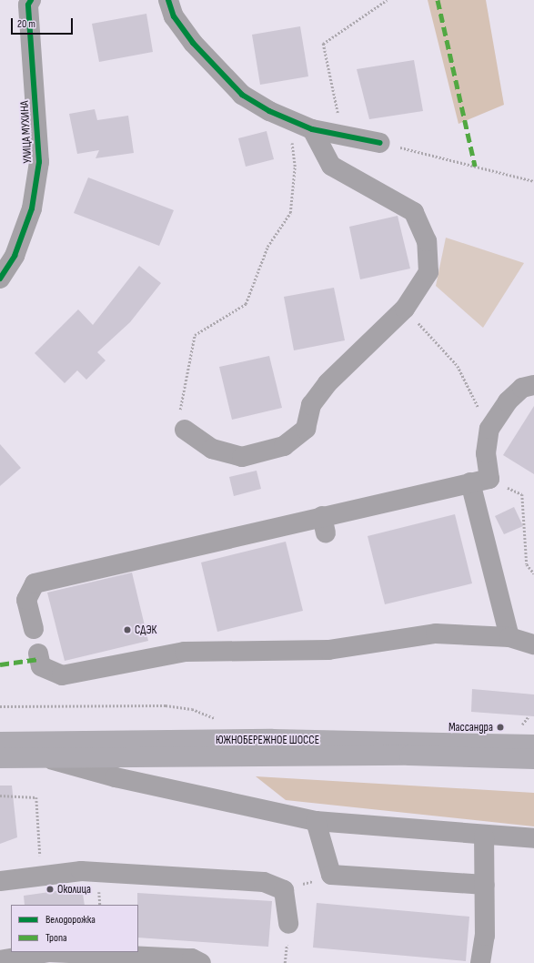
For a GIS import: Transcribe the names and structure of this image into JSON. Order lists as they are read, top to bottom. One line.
{"streets":{"highway":["ЮЖНОБЕРЕЖНОЕ ШОССЕ"],"street":["УЛИЦА МУХИНА"]},"places":["СДЭК","Массандра","Околица"],"legend":["Велодорожка","Тропа"],"scale_bar":"20 m"}
